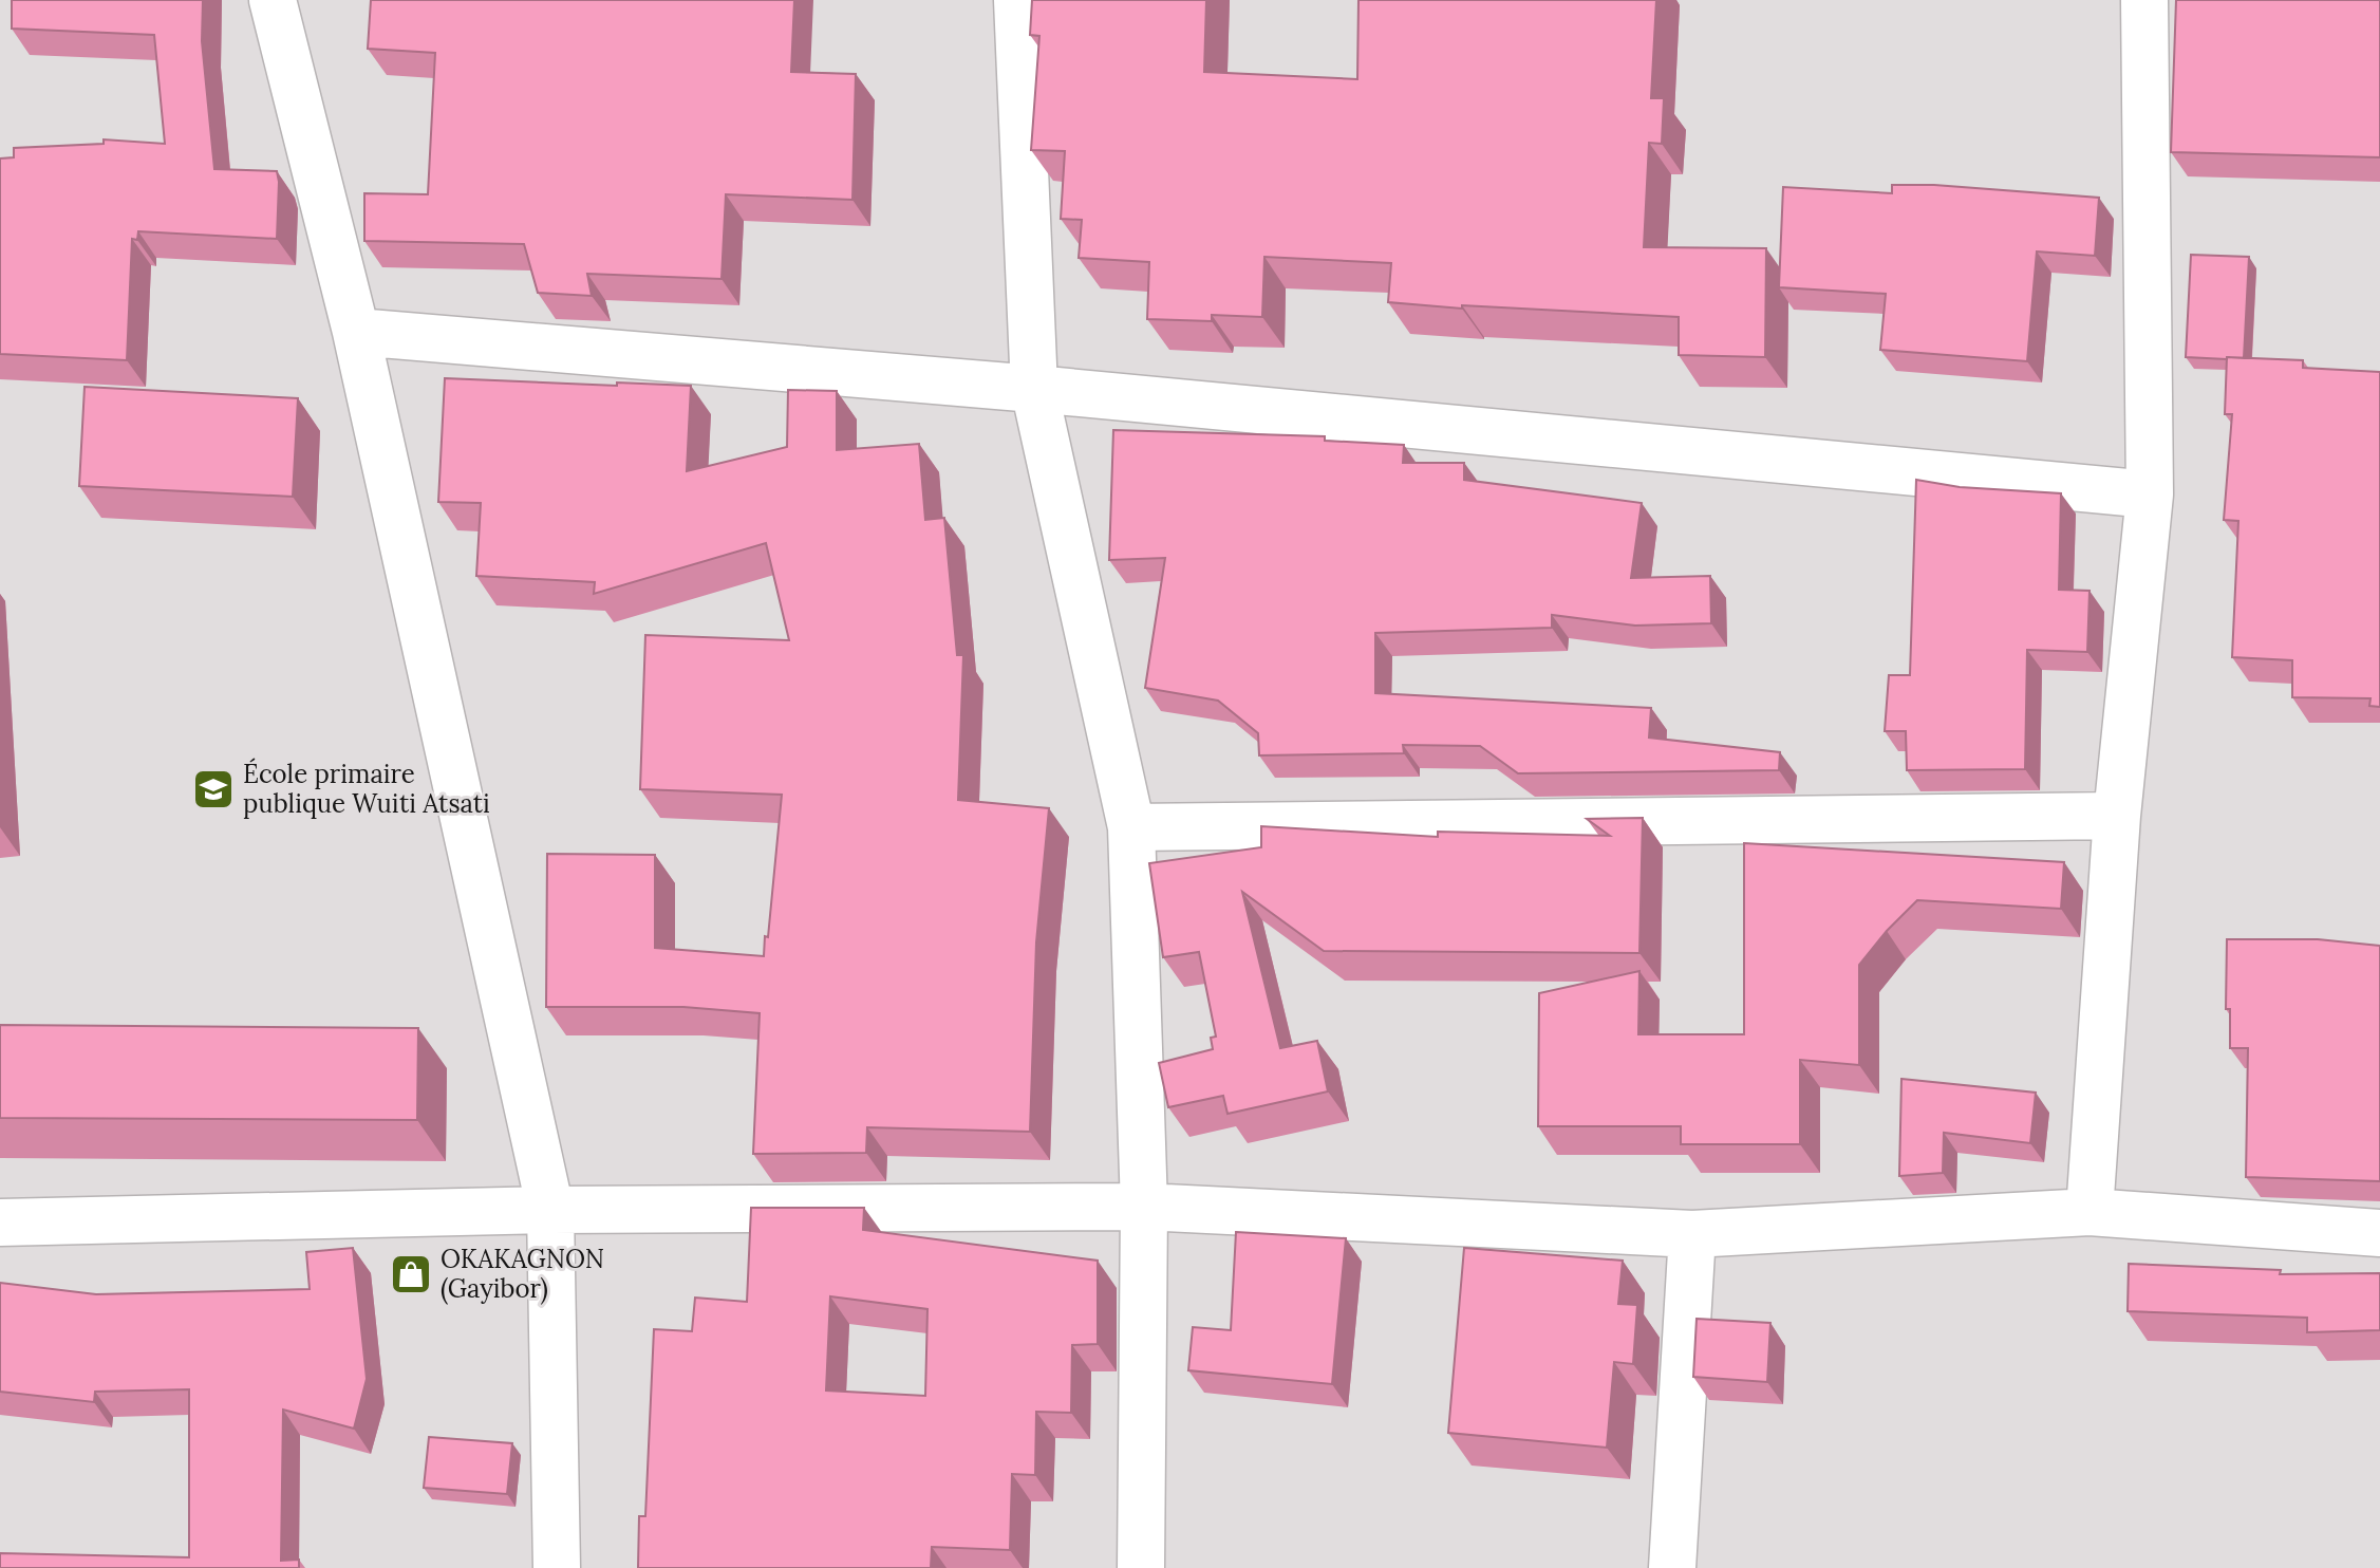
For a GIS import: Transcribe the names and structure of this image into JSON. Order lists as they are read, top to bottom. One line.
{"places":{"school or university":["École primaire publique Wuiti Atsati"],"shop":["OKAKAGNON (Gayibor)"]}}
